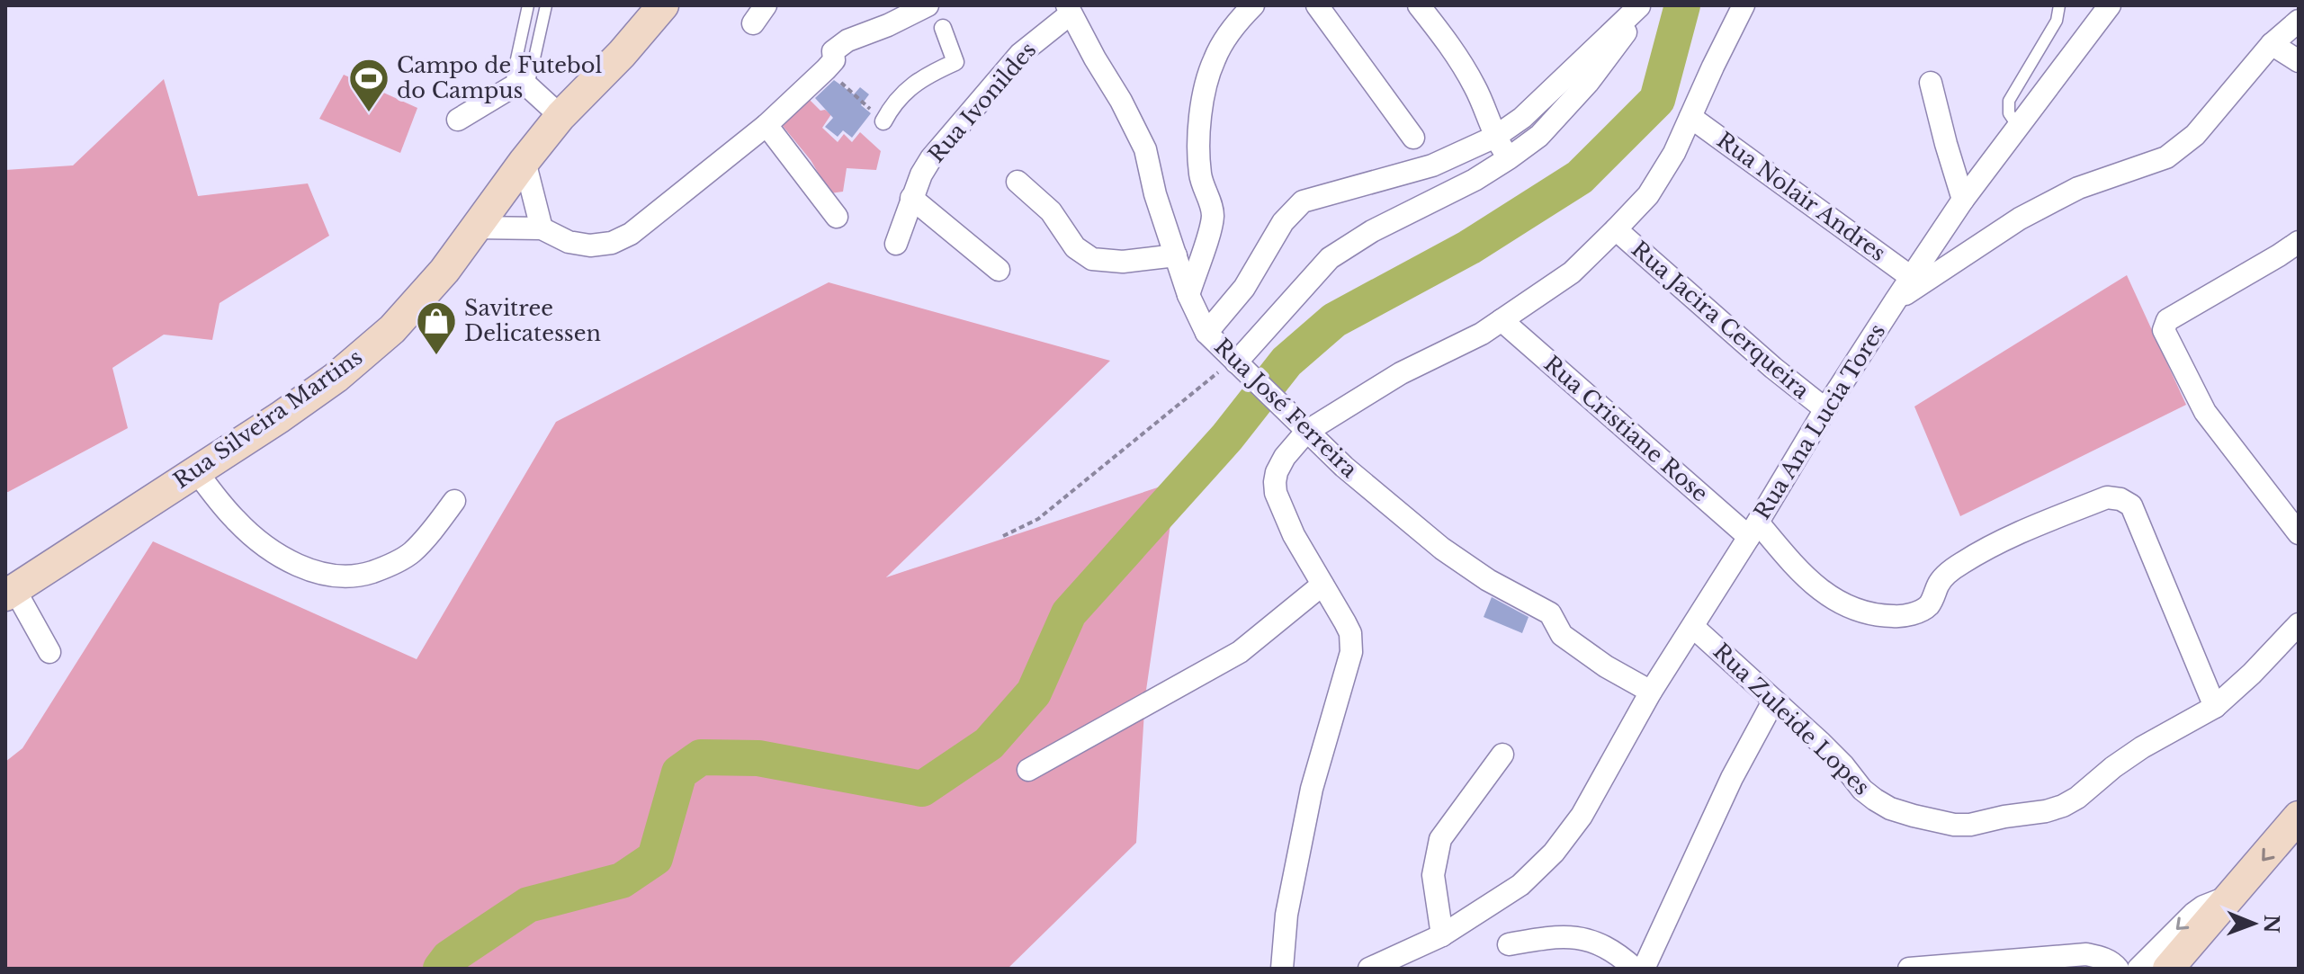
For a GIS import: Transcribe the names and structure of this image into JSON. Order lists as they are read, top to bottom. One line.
{"streets":{"main road":["Rua Silveira Martins"],"street":["Rua Ivonildes","Rua Nolair Andres","Rua Jacira Cerqueira","Rua José Ferreira","Rua Ana Lucia Tores","Rua Cristiane Rose","Rua Zuleide Lopes"]},"crossings":[["Rua Ivonildes","Rua José Ferreira"],["Rua Nolair Andres","Rua Ana Lucia Tores"],["Rua Jacira Cerqueira","Rua Ana Lucia Tores"],["Rua José Ferreira","Rua Ana Lucia Tores"],["Rua Ana Lucia Tores","Rua Cristiane Rose"],["Rua Ana Lucia Tores","Rua Zuleide Lopes"],["Rua Cristiane Rose","Rua Zuleide Lopes"]],"places":{"sports":["Campo de Futebol do Campus"],"shop":["Savitree Delicatessen"]},"north":"right"}
